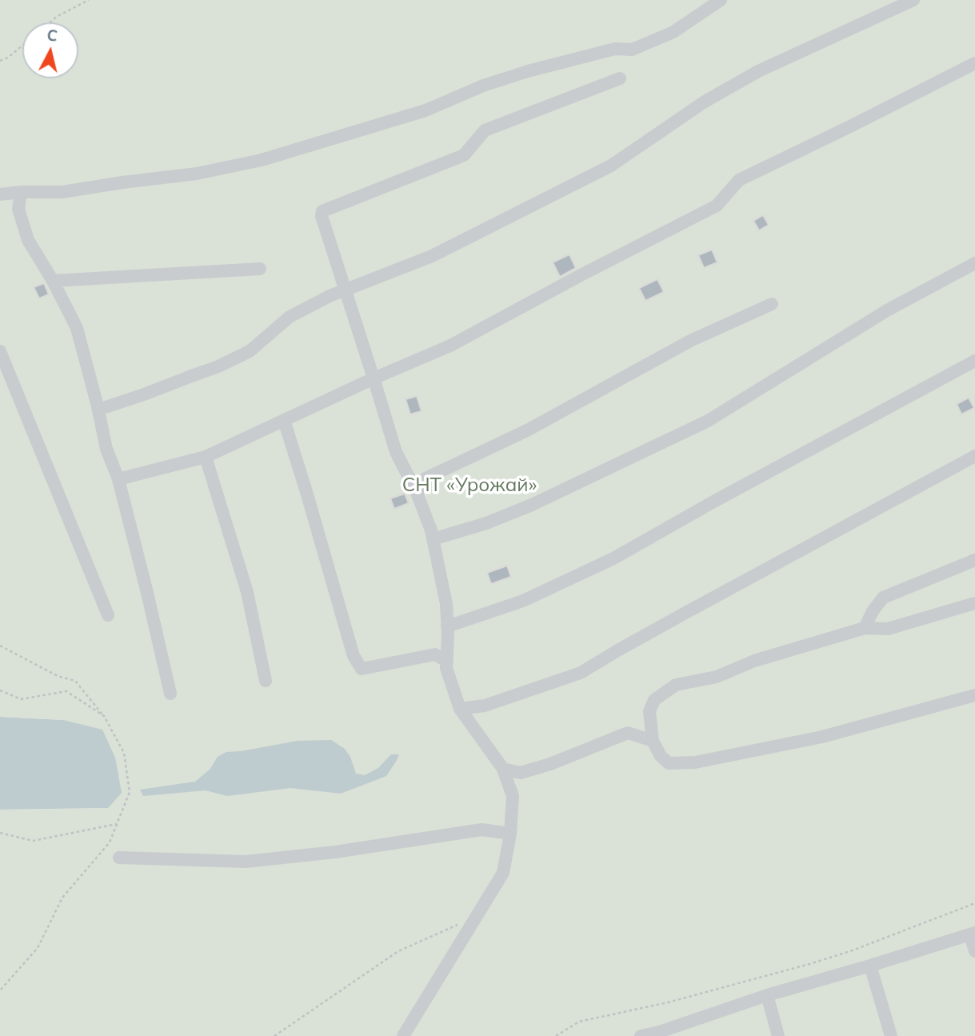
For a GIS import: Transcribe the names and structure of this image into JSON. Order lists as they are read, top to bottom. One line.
{"parks":["СНТ «Урожай»"],"north":"top"}
